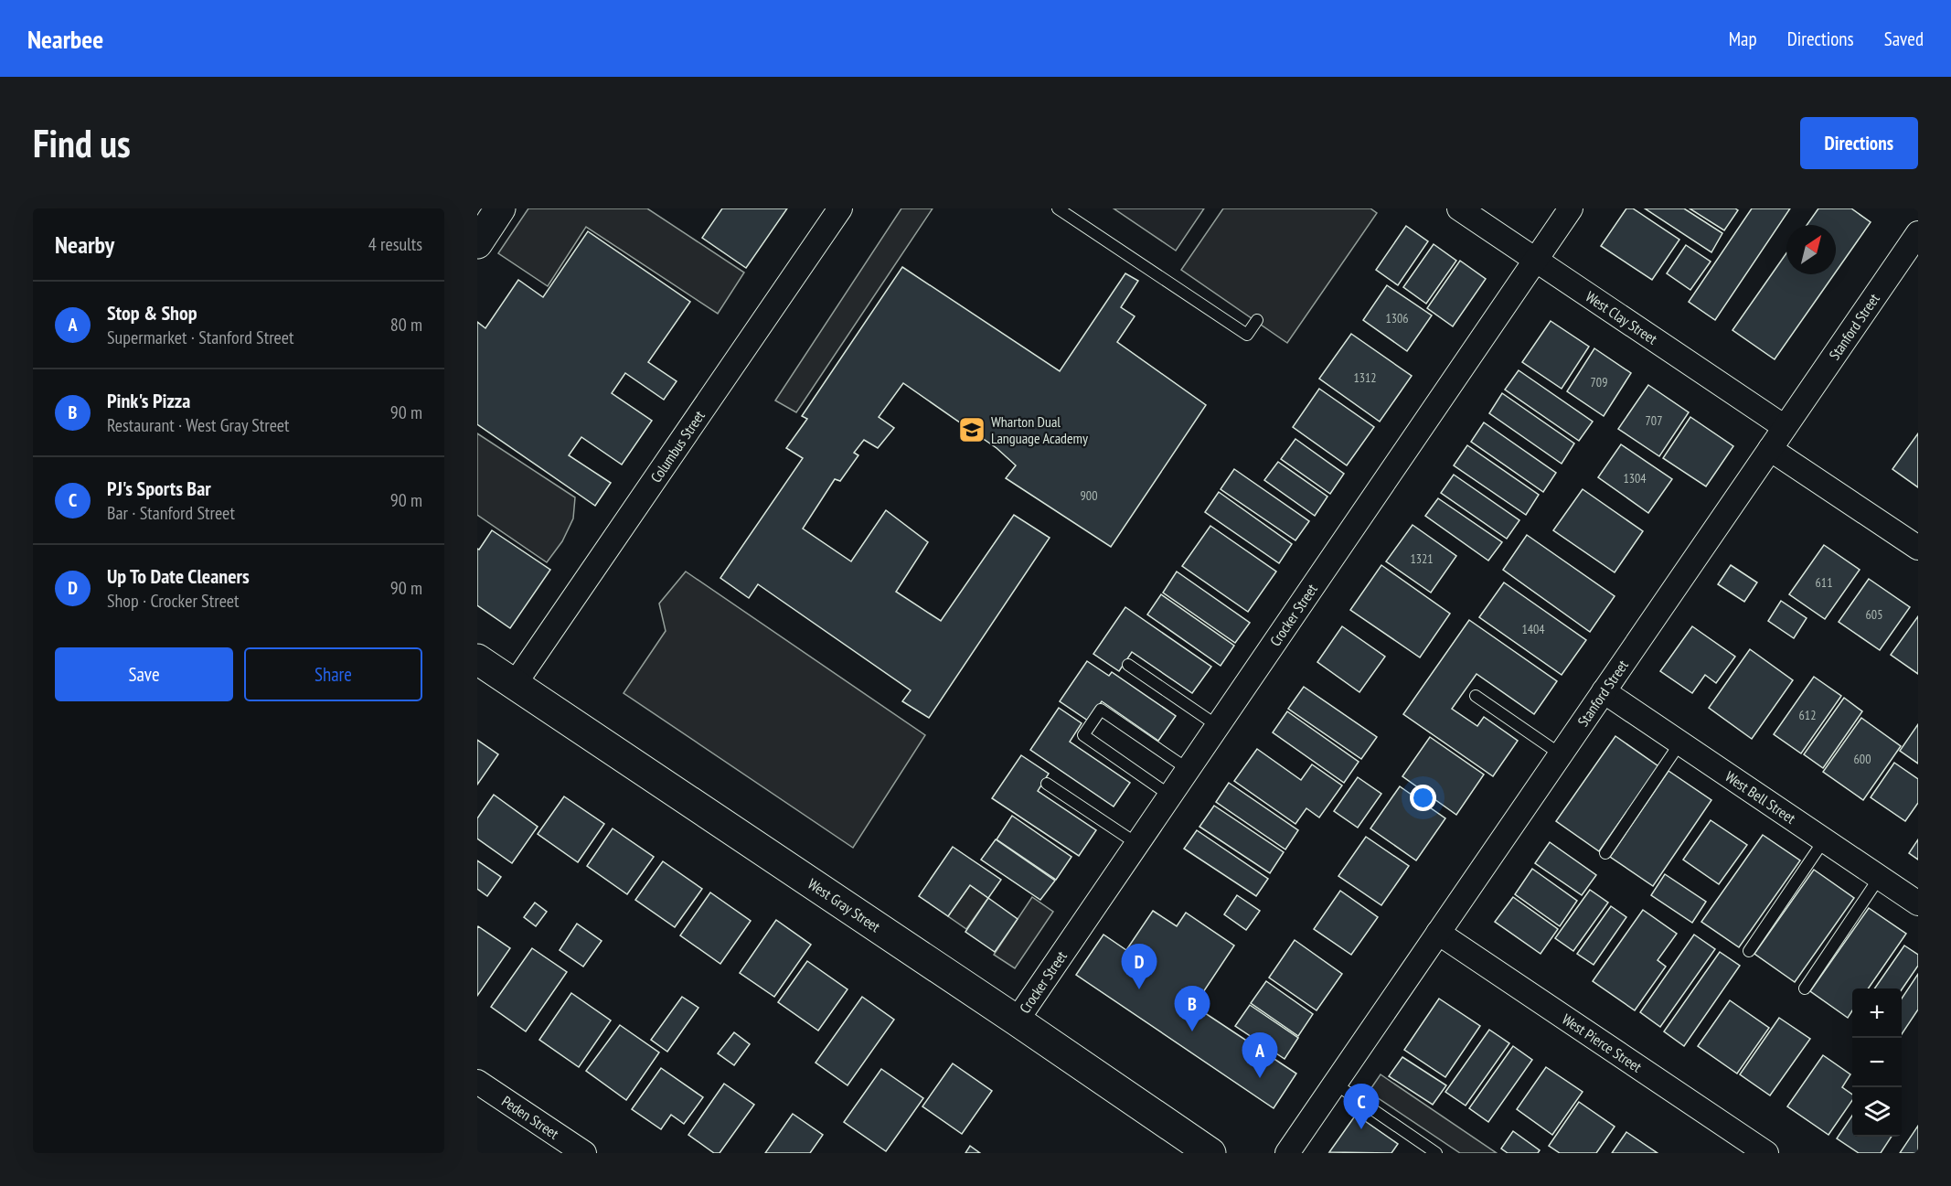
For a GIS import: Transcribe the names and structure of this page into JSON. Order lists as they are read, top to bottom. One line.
{"streets":{"main road":["West Gray Street"],"street":["West Clay Street","Stanford Street","Columbus Street","Crocker Street","West Bell Street","West Pierce Street","Peden Street"]},"crossings":[["West Clay Street","Stanford Street"],["West Clay Street","Crocker Street"],["Stanford Street","West Bell Street"],["Stanford Street","West Pierce Street"],["Columbus Street","West Gray Street"],["Crocker Street","West Gray Street"]],"places":{"school or university":["Wharton Dual Language Academy"]},"house_numbers":["1306","1312","709","707","1304","900","1321","611","605","1404","612","600"],"north":"top right","page":{"header":"Nearbee","nav":["Map","Directions","Saved"],"buttons":["Directions",["Save","Share"]],"title":"Find us","heading":["Nearby","4 results"],"list":[{"mark":"A","name":"Stop & Shop","note":"Supermarket · Stanford Street","value":"80 m"},{"mark":"B","name":"Pink's Pizza","note":"Restaurant · West Gray Street","value":"90 m"},{"mark":"C","name":"PJ's Sports Bar","note":"Bar · Stanford Street","value":"90 m"},{"mark":"D","name":"Up To Date Cleaners","note":"Shop · Crocker Street","value":"90 m"}],"pins":["D","B","A","C"],"map_buttons":["+","−"]}}
